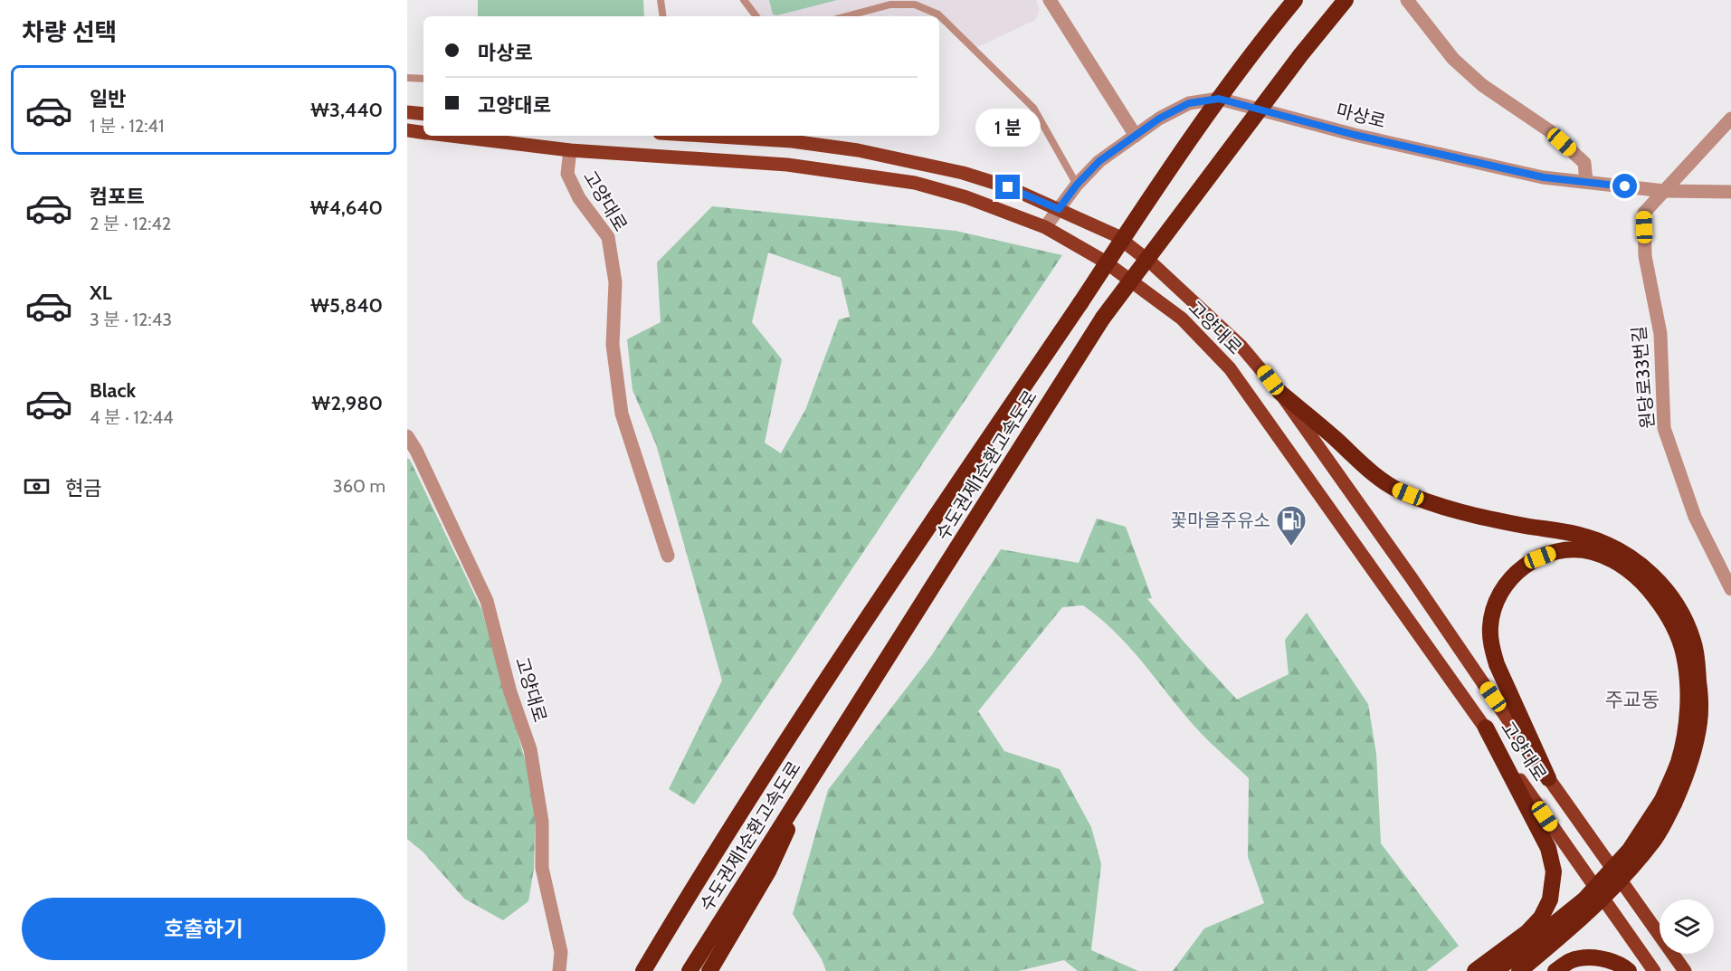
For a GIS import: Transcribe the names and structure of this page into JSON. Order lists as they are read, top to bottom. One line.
{"streets":{"highway":["수도권제1순환고속도로"],"main road":["고양대로"],"street":["마상로","원당로33번길"]},"crossings":[["마상로","고양대로"],["마상로","원당로33번길"]],"districts":["주교동"],"places":{"fuel station":["꽃마을주유소"]},"page":{"heading":"차량 선택","banner":["마상로","고양대로"],"list":[{"name":"일반","note":"1 분 · 12:41","value":"₩3,440"},{"name":"컴포트","note":"2 분 · 12:42","value":"₩4,640"},{"name":"XL","note":"3 분 · 12:43","value":"₩5,840"},{"name":"Black","note":"4 분 · 12:44","value":"₩2,980"}],"bubble":"1 분","pay":["현금","360 m"],"buttons":"호출하기"}}
